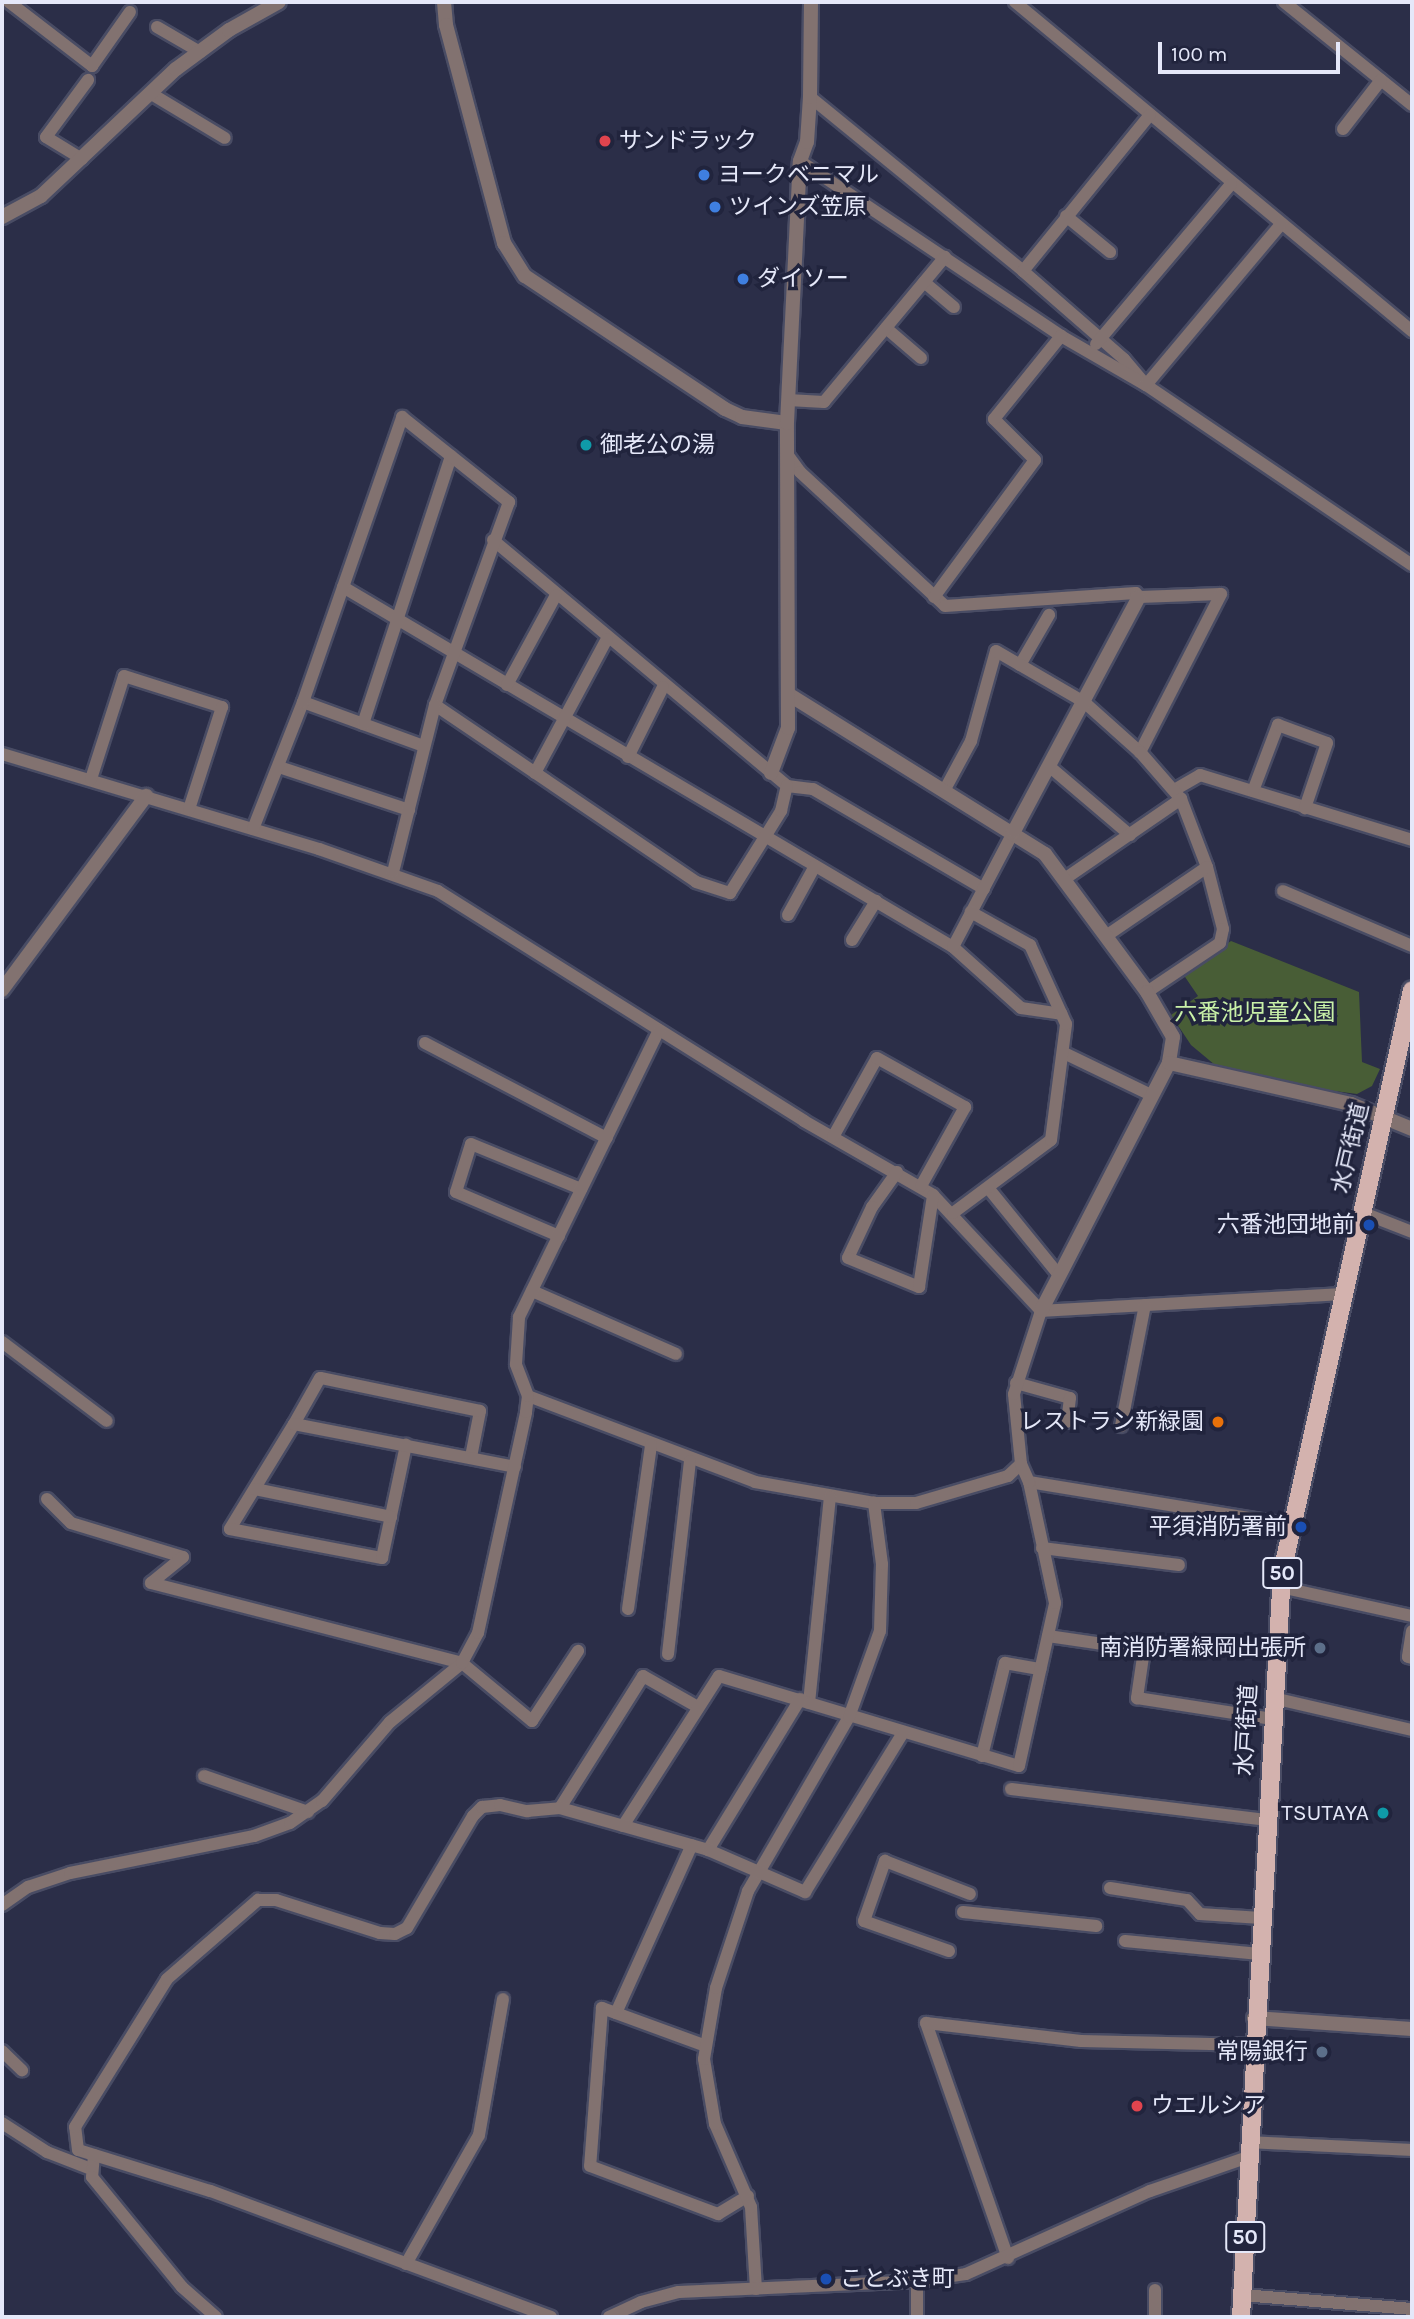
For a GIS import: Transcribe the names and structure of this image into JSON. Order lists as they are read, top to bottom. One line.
{"streets":{"main road":["水戸街道","50"]},"parks":["六番池児童公園"],"places":["サンドラック","ヨークベニマル","ツインズ笠原","ダイソー","御老公の湯","六番池団地前","レストラン新緑園","平須消防署前","南消防署緑岡出張所","TSUTAYA","常陽銀行","ウエルシア","ことぶき町"],"scale_bar":"100 m"}
